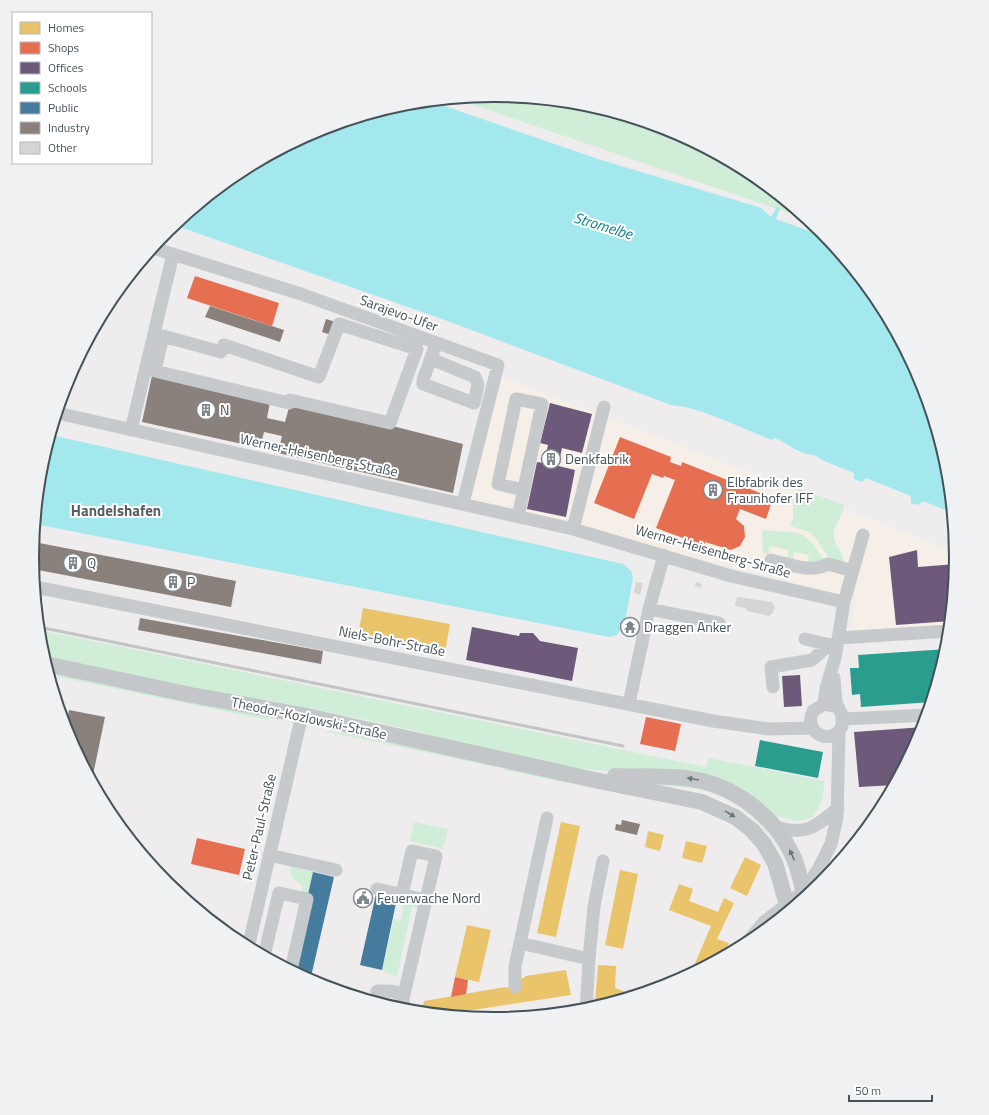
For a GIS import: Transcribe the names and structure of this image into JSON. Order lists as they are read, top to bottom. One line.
{"streets":{"main road":["Theodor-Kozlowski-Straße"],"street":["Sarajevo-Ufer","Werner-Heisenberg-Straße","Niels-Bohr-Straße","Peter-Paul-Straße"]},"crossings":[["Sarajevo-Ufer","Werner-Heisenberg-Straße"],["Theodor-Kozlowski-Straße","Peter-Paul-Straße"]],"districts":["Handelshafen"],"water":["Stromelbe"],"places":{"building":["N","Denkfabrik","Elbfabrik des Fraunhofer IFF","Q","P"],"temple":["Draggen Anker"],"public building":["Feuerwache Nord"]},"legend":["Homes","Shops","Offices","Schools","Public","Industry","Other"],"scale_bar":"50 m"}
